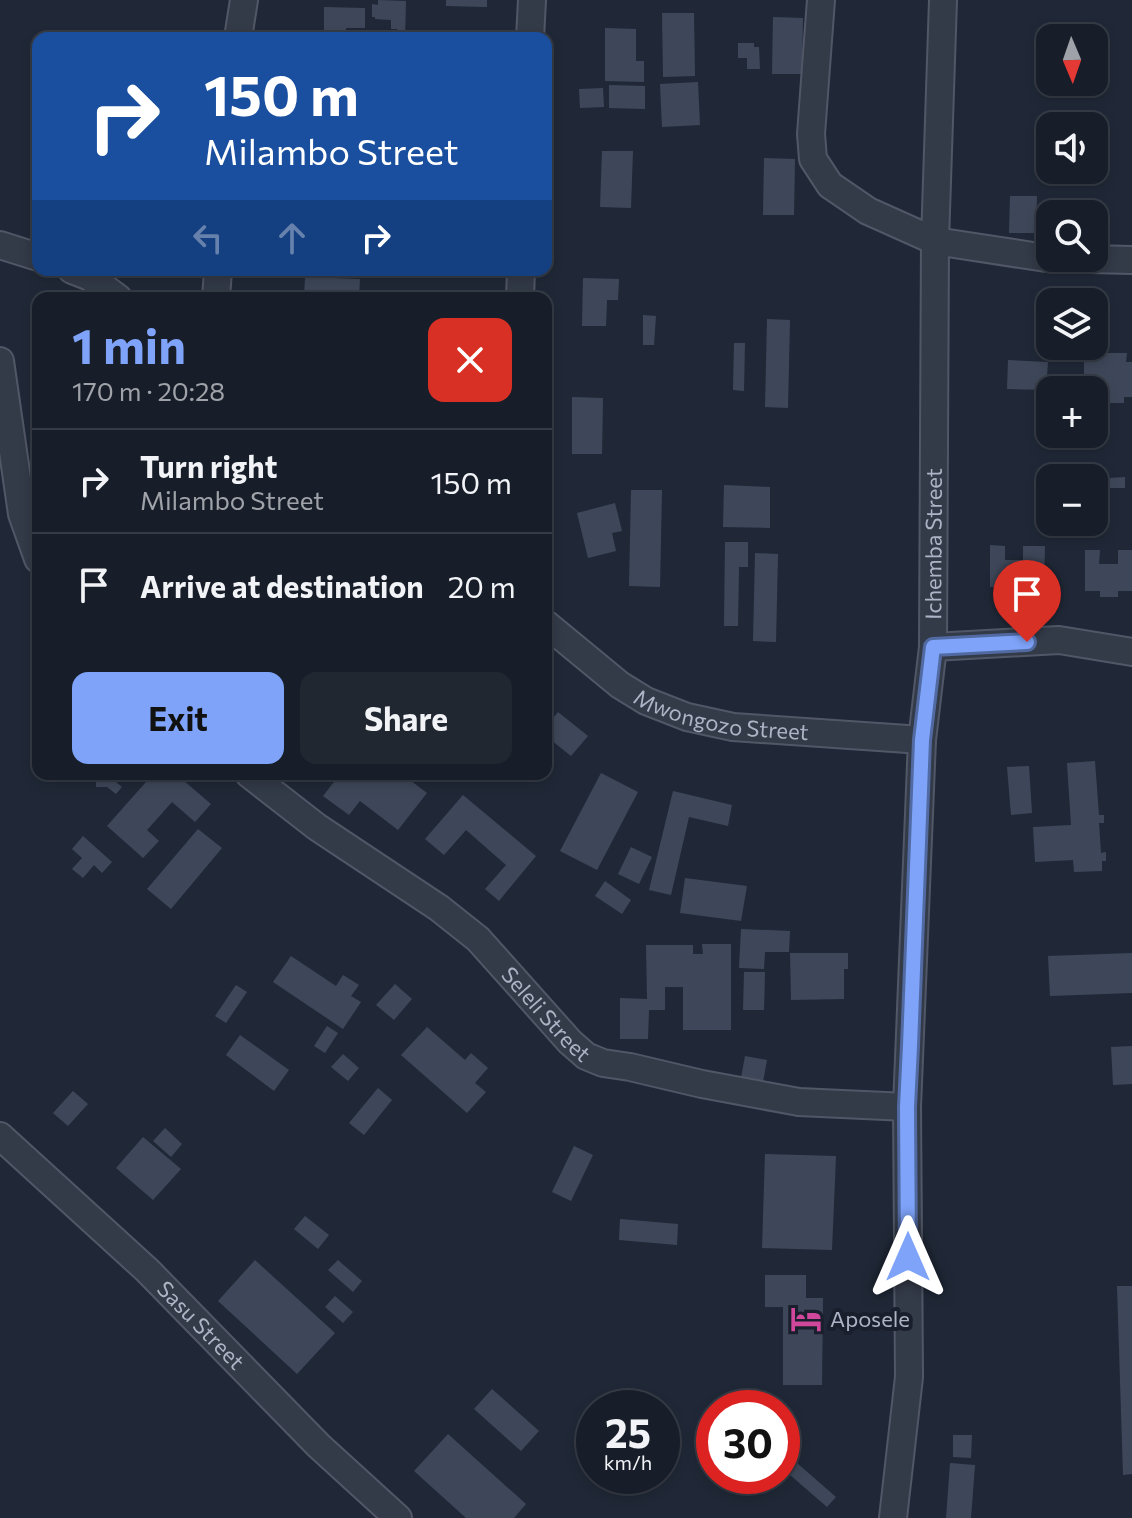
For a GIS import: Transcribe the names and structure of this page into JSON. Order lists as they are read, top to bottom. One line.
{"streets":{"street":["Ichemba Street","Mwongozo Street","Seleli Street","Sasu Street"]},"crossings":[["Ichemba Street","Mwongozo Street"],["Ichemba Street","Seleli Street"]],"places":{"hotel":["Aposele"]},"north":"bottom","page":{"map_buttons":["+","−"],"turn":["150 m","Milambo Street"],"heading":["1 min","170 m · 20:28"],"list":[{"name":"Turn right","note":"Milambo Street","value":"150 m"},{"name":"Arrive at destination","value":"20 m"}],"buttons":["Exit","Share"],"speed":"25 km/h","limit":"30"}}
